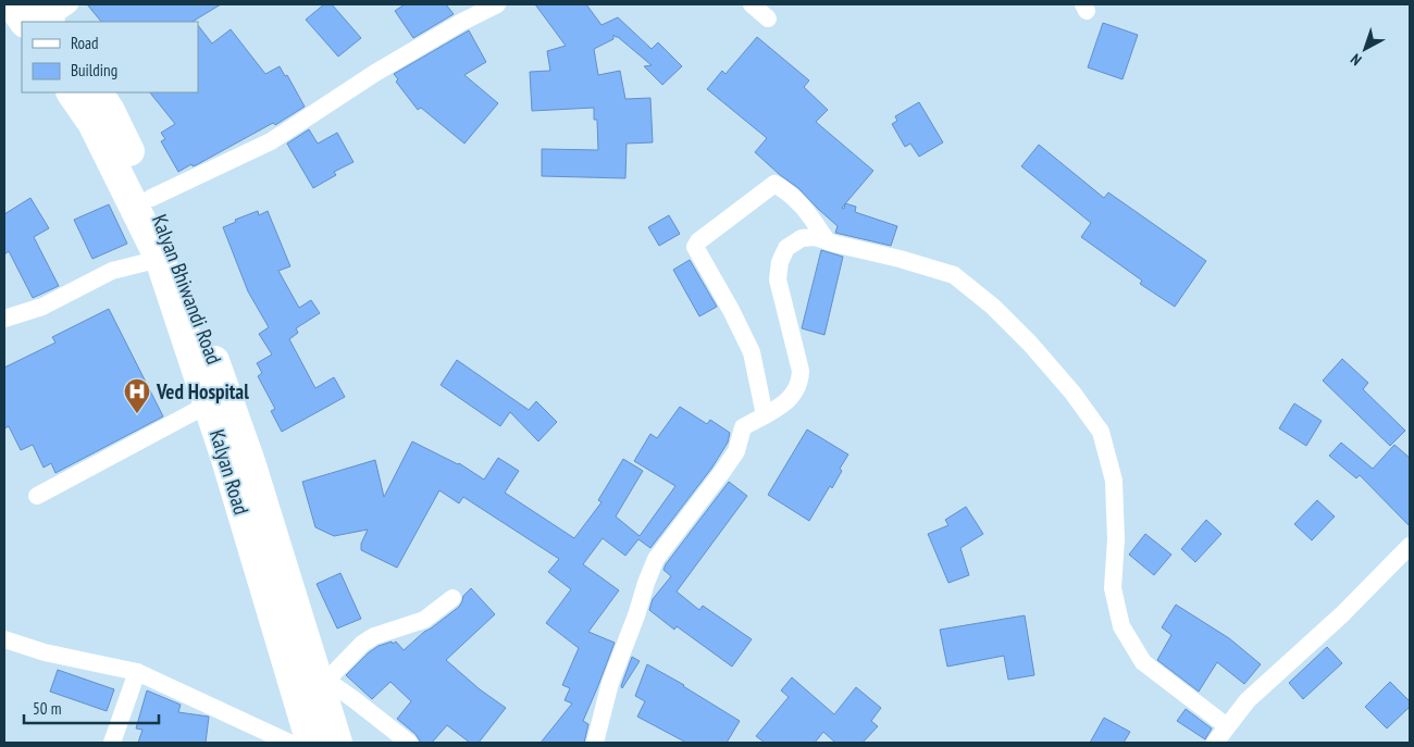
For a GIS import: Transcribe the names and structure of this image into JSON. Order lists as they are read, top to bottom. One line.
{"streets":{"highway":["Kalyan Bhiwandi Road","Kalyan Road"]},"crossings":[["Kalyan Bhiwandi Road","Kalyan Road"]],"places":{"hospital":["Ved Hospital"]},"legend":["Road","Building"],"scale_bar":"50 m","north":"bottom left"}
